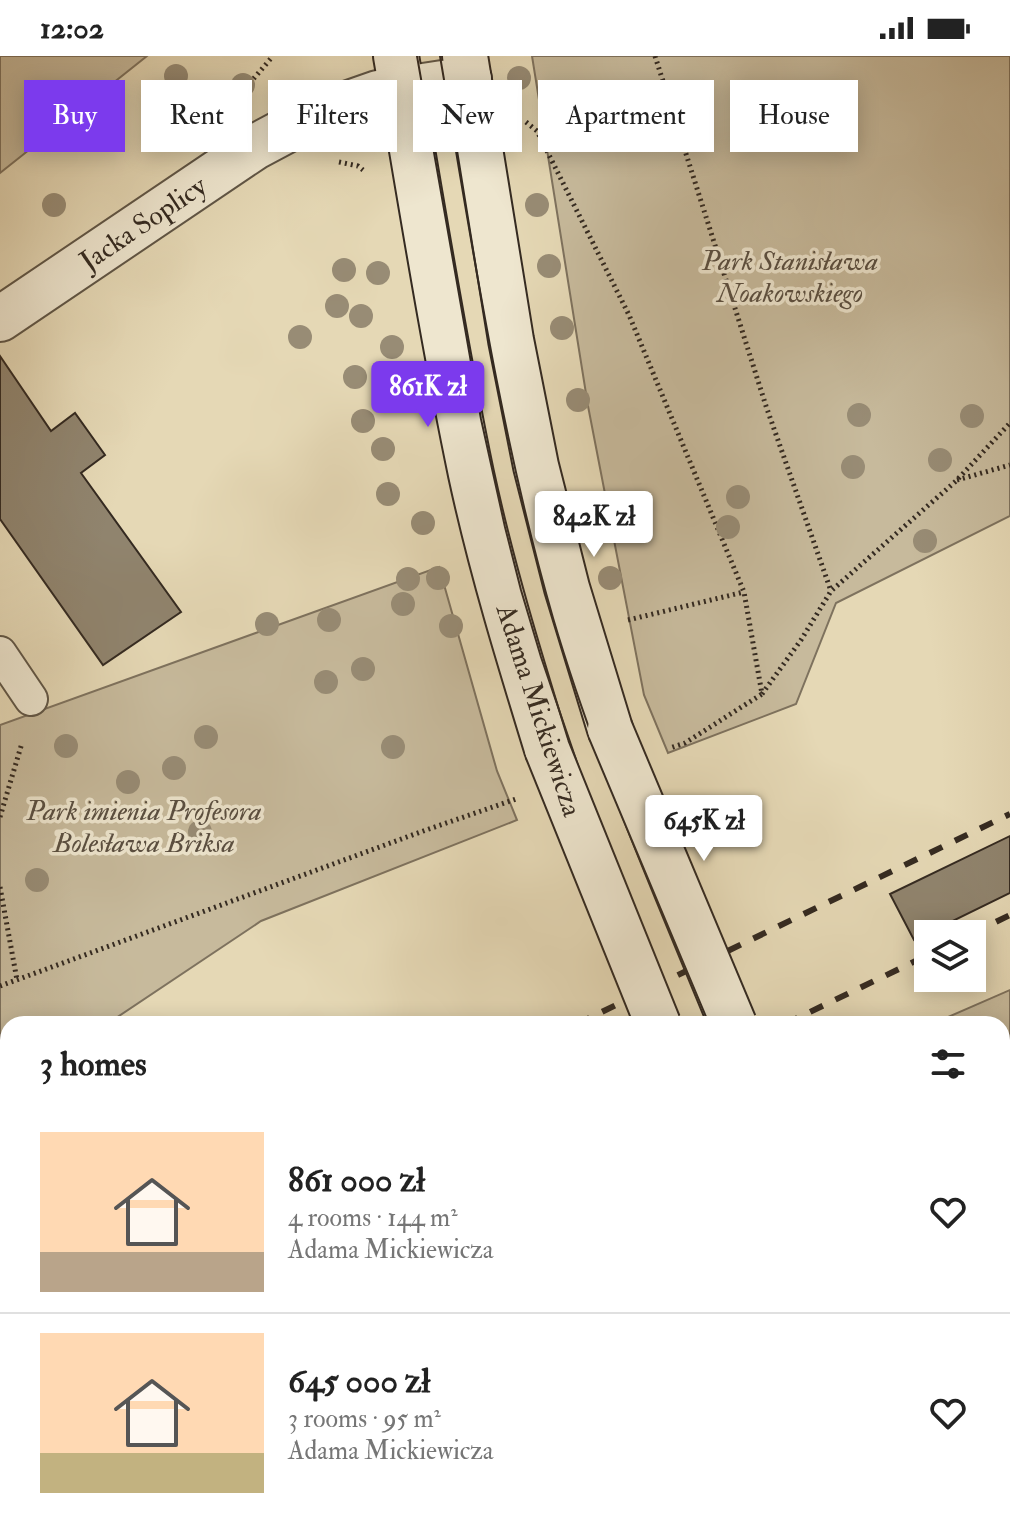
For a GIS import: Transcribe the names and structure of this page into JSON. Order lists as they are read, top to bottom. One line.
{"streets":{"street":["Jacka Soplicy","Adama Mickiewicza"]},"crossings":[["Jacka Soplicy","Adama Mickiewicza"]],"parks":["Park Stanisława Noakowskiego","Park imienia Profesora Bolesława Briksa"],"page":{"status":"12:02","chip":["Buy","Rent","Filters","New","Apartment","House"],"price":["861K zł","842K zł","645K zł"],"heading":"3 homes","list":[{"name":"861 000 zł","note":"4 rooms · 144 m² · Adama Mickiewicza"},{"name":"645 000 zł","note":"3 rooms · 95 m² · Adama Mickiewicza"}]}}
